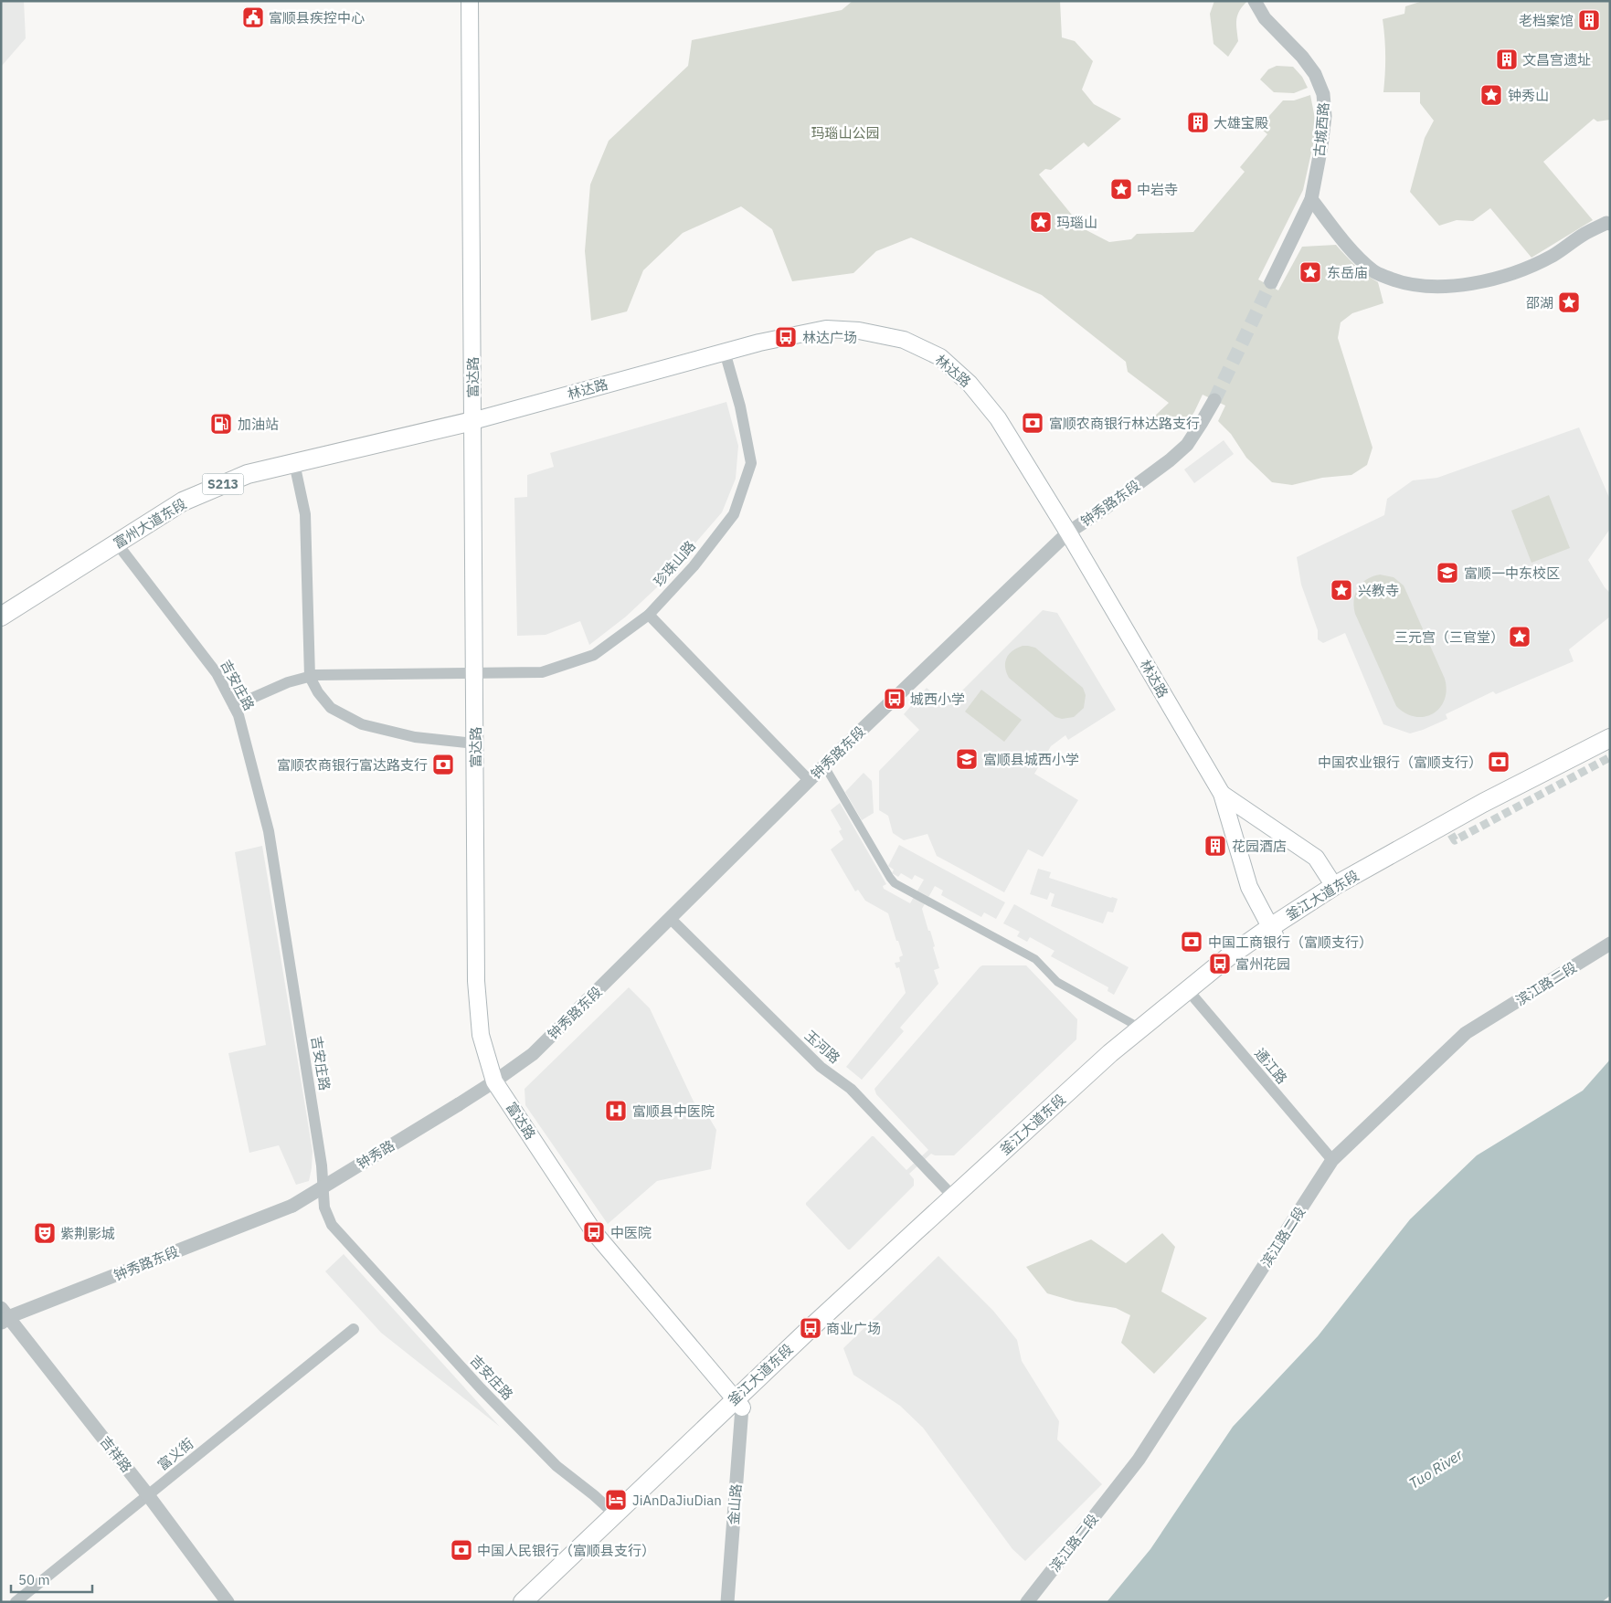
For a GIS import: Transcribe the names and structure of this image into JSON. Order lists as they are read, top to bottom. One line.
{"streets":{"main road":["林达路","富达路","S213","富州大道东段","釜江大道东段"],"street":["古城西路","钟秀路东段","珍珠山路","吉安庄路","滨江路二段","玉河路","通江路","钟秀路","吉祥路","富义街","金山路"]},"crossings":[["林达路","富达路"],["林达路","钟秀路东段"],["林达路","富州大道东段"],["林达路","珍珠山路"],["富达路","钟秀路东段"],["富达路","富州大道东段"],["富达路","珍珠山路"],["富达路","釜江大道东段"],["富达路","金山路"],["钟秀路东段","玉河路"],["钟秀路东段","钟秀路"],["钟秀路东段","吉祥路"],["富州大道东段","吉安庄路"],["珍珠山路","吉安庄路"],["吉安庄路","釜江大道东段"],["釜江大道东段","玉河路"],["釜江大道东段","通江路"],["釜江大道东段","金山路"],["滨江路二段","通江路"],["吉祥路","富义街"]],"water":["Tuo River"],"parks":["玛瑙山公园"],"places":{"public building":["富顺县疾控中心"],"building":["老档案馆","文昌宫遗址","大雄宝殿","花园酒店"],"place":["钟秀山","中岩寺","玛瑙山","东岳庙","邵湖","兴教寺","三元宫（三官堂）"],"bus stop":["林达广场","城西小学","富州花园","中医院","商业广场"],"bank":["富顺农商银行林达路支行","中国农业银行（富顺支行）","富顺农商银行富达路支行","中国工商银行（富顺支行）","中国人民银行（富顺县支行）"],"fuel station":["加油站"],"school or university":["富顺一中东校区","富顺县城西小学"],"hospital":["富顺县中医院"],"theatre":["紫荆影城"],"hotel":["JiAnDaJiuDian"]},"scale_bar":"50 m"}
